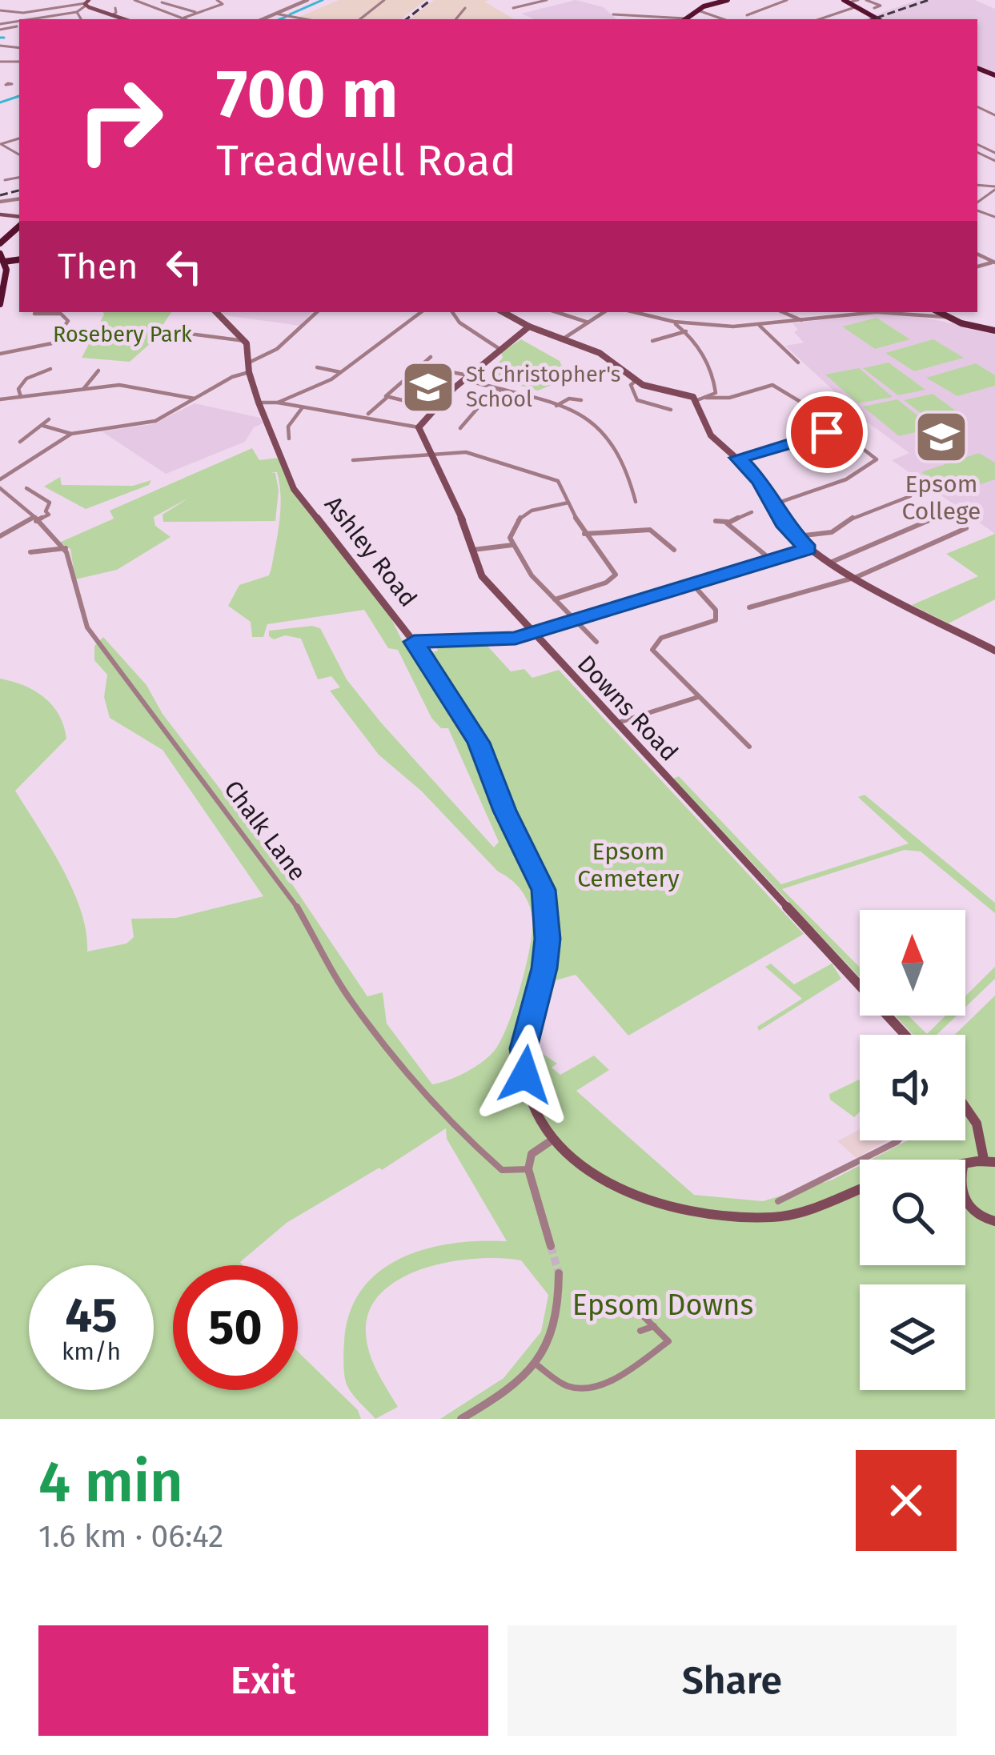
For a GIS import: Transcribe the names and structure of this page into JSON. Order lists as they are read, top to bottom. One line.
{"streets":{"main road":["Ashley Road","Downs Road"],"street":["Chalk Lane"]},"parks":["Rosebery Park","Epsom Cemetery","Epsom Downs"],"places":{"school or university":["St Christopher's School","Epsom College"]},"north":"top","page":{"turn":["700 m","Treadwell Road"],"then":"Then","speed":"45 km/h","limit":"50","heading":["4 min","1.6 km · 06:42"],"buttons":["Exit","Share"]}}
